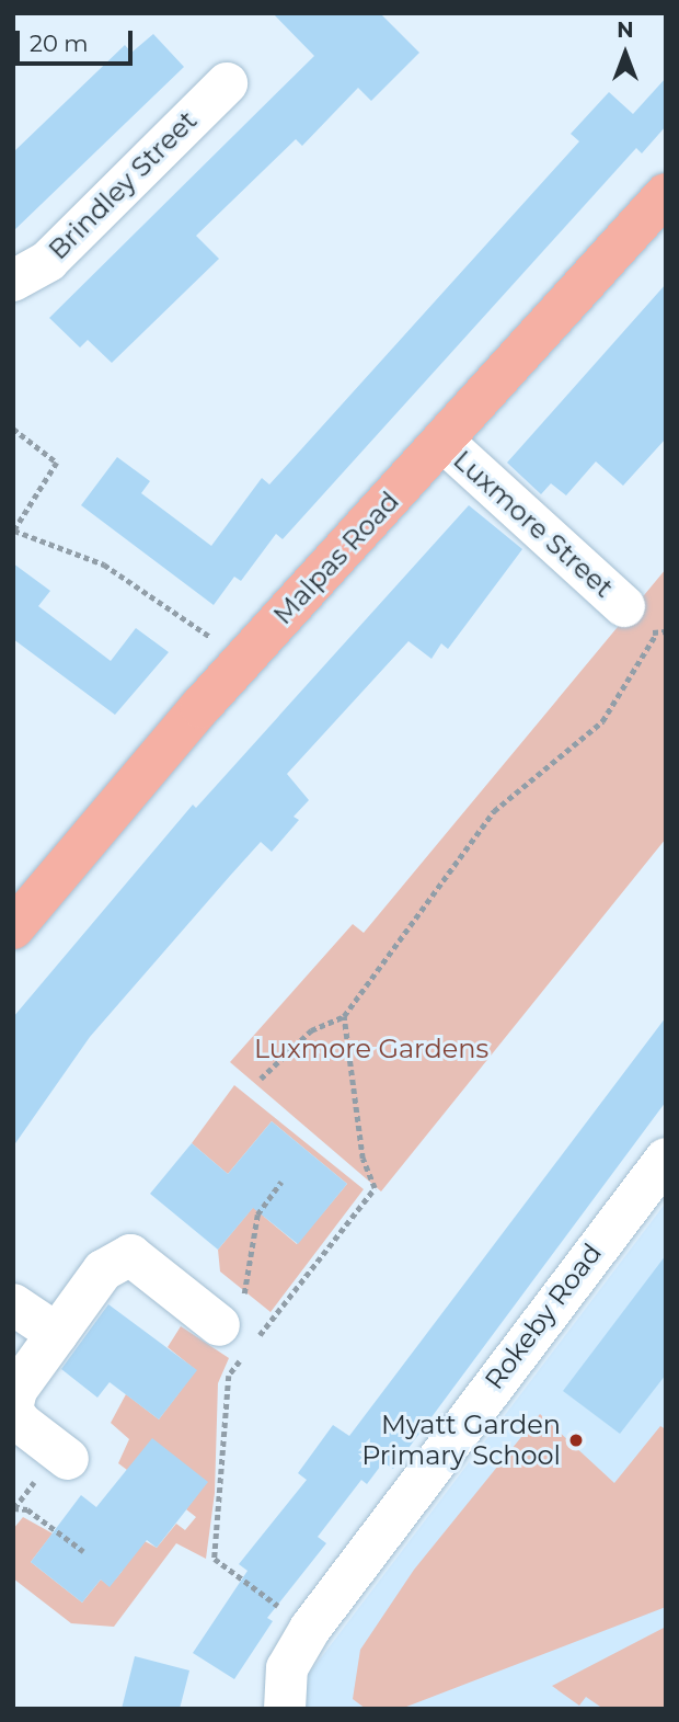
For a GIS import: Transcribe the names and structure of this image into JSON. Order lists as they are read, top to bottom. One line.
{"streets":{"main road":["Malpas Road"],"street":["Brindley Street","Luxmore Street","Rokeby Road"]},"crossings":[["Luxmore Street","Malpas Road"]],"parks":["Luxmore Gardens"],"places":["Myatt Garden Primary School"],"scale_bar":"20 m","north":"top"}
